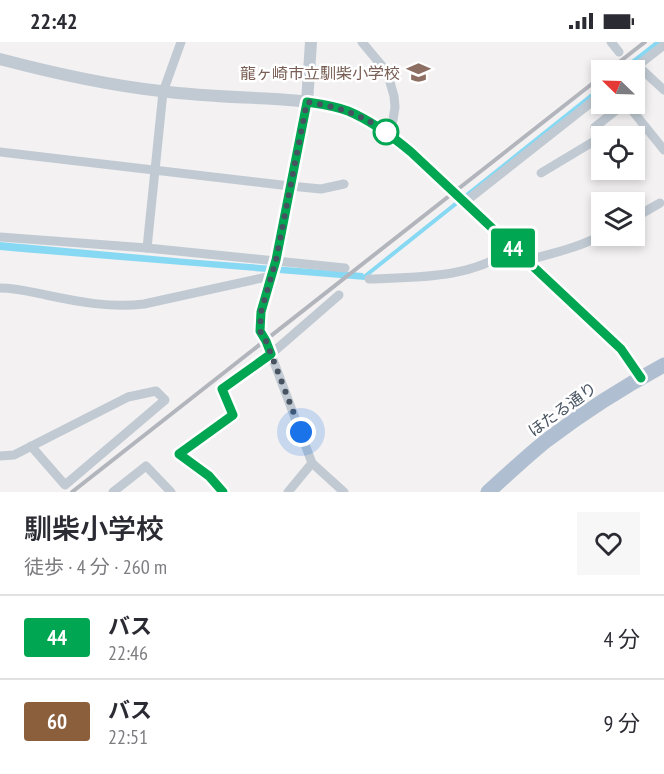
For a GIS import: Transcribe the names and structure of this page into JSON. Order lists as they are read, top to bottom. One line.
{"streets":{"main road":["ほたる通り"]},"places":{"school or university":["龍ヶ崎市立馴柴小学校"]},"lines":["bus line 44"],"north":"top left","page":{"status":"22:42","on_map":"44","heading":["馴柴小学校","徒歩 · 4 分 · 260 m"],"list":[{"mark":"44","name":"バス","note":"22:46","value":"4 分"},{"mark":"60","name":"バス","note":"22:51","value":"9 分"}]}}
